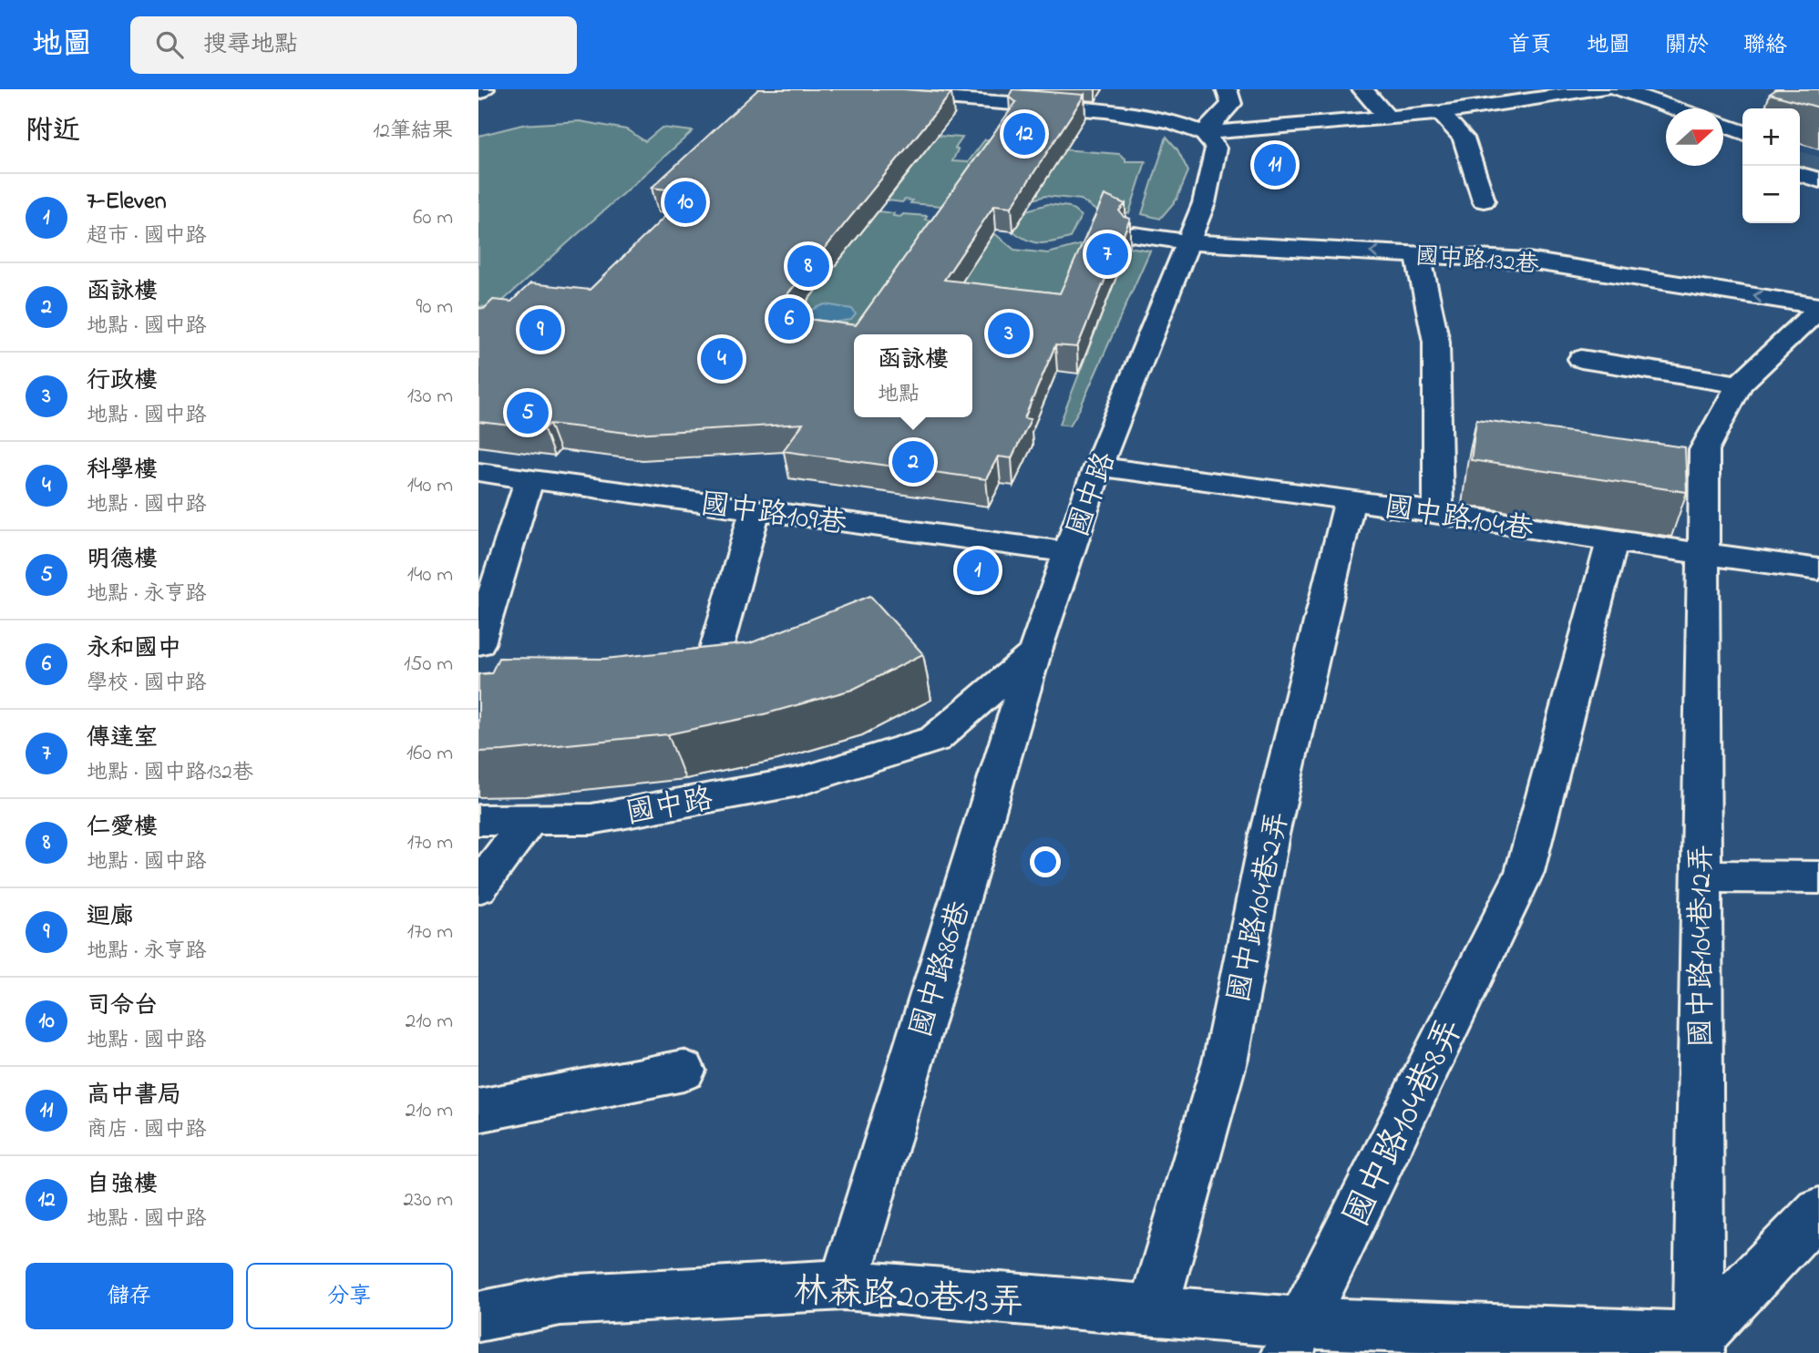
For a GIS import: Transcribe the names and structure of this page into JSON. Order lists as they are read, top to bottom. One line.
{"streets":{"street":["國中路132巷","國中路","國中路109巷","國中路104巷","國中路104巷2弄","國中路104巷12弄","國中路86巷","國中路104巷8弄","林森路20巷13弄"]},"crossings":[["國中路132巷","國中路"],["國中路132巷","國中路104巷12弄"],["國中路","國中路109巷"],["國中路","國中路104巷"],["國中路","國中路86巷"],["國中路104巷","國中路104巷2弄"],["國中路104巷","國中路104巷12弄"],["國中路104巷","國中路104巷8弄"],["國中路104巷2弄","林森路20巷13弄"],["國中路86巷","林森路20巷13弄"],["國中路104巷8弄","林森路20巷13弄"]],"north":"right","page":{"header":"地圖","search":"搜尋地點","nav":["首頁","地圖","關於","聯絡"],"heading":["附近","12筆結果"],"map_buttons":["+","−"],"pins":["12","11","10","7","8","6","9","3","4","5","2","1"],"list":[{"mark":"1","name":"7-Eleven","note":"超市 · 國中路","value":"60 m"},{"mark":"2","name":"函詠樓","note":"地點 · 國中路","value":"90 m"},{"mark":"3","name":"行政樓","note":"地點 · 國中路","value":"130 m"},{"mark":"4","name":"科學樓","note":"地點 · 國中路","value":"140 m"},{"mark":"5","name":"明德樓","note":"地點 · 永亨路","value":"140 m"},{"mark":"6","name":"永和國中","note":"學校 · 國中路","value":"150 m"},{"mark":"7","name":"傳達室","note":"地點 · 國中路132巷","value":"160 m"},{"mark":"8","name":"仁愛樓","note":"地點 · 國中路","value":"170 m"},{"mark":"9","name":"迴廊","note":"地點 · 永亨路","value":"170 m"},{"mark":"10","name":"司令台","note":"地點 · 國中路","value":"210 m"},{"mark":"11","name":"高中書局","note":"商店 · 國中路","value":"210 m"},{"mark":"12","name":"自強樓","note":"地點 · 國中路","value":"230 m"}],"popup":["函詠樓","地點"],"buttons":["儲存","分享"]}}
